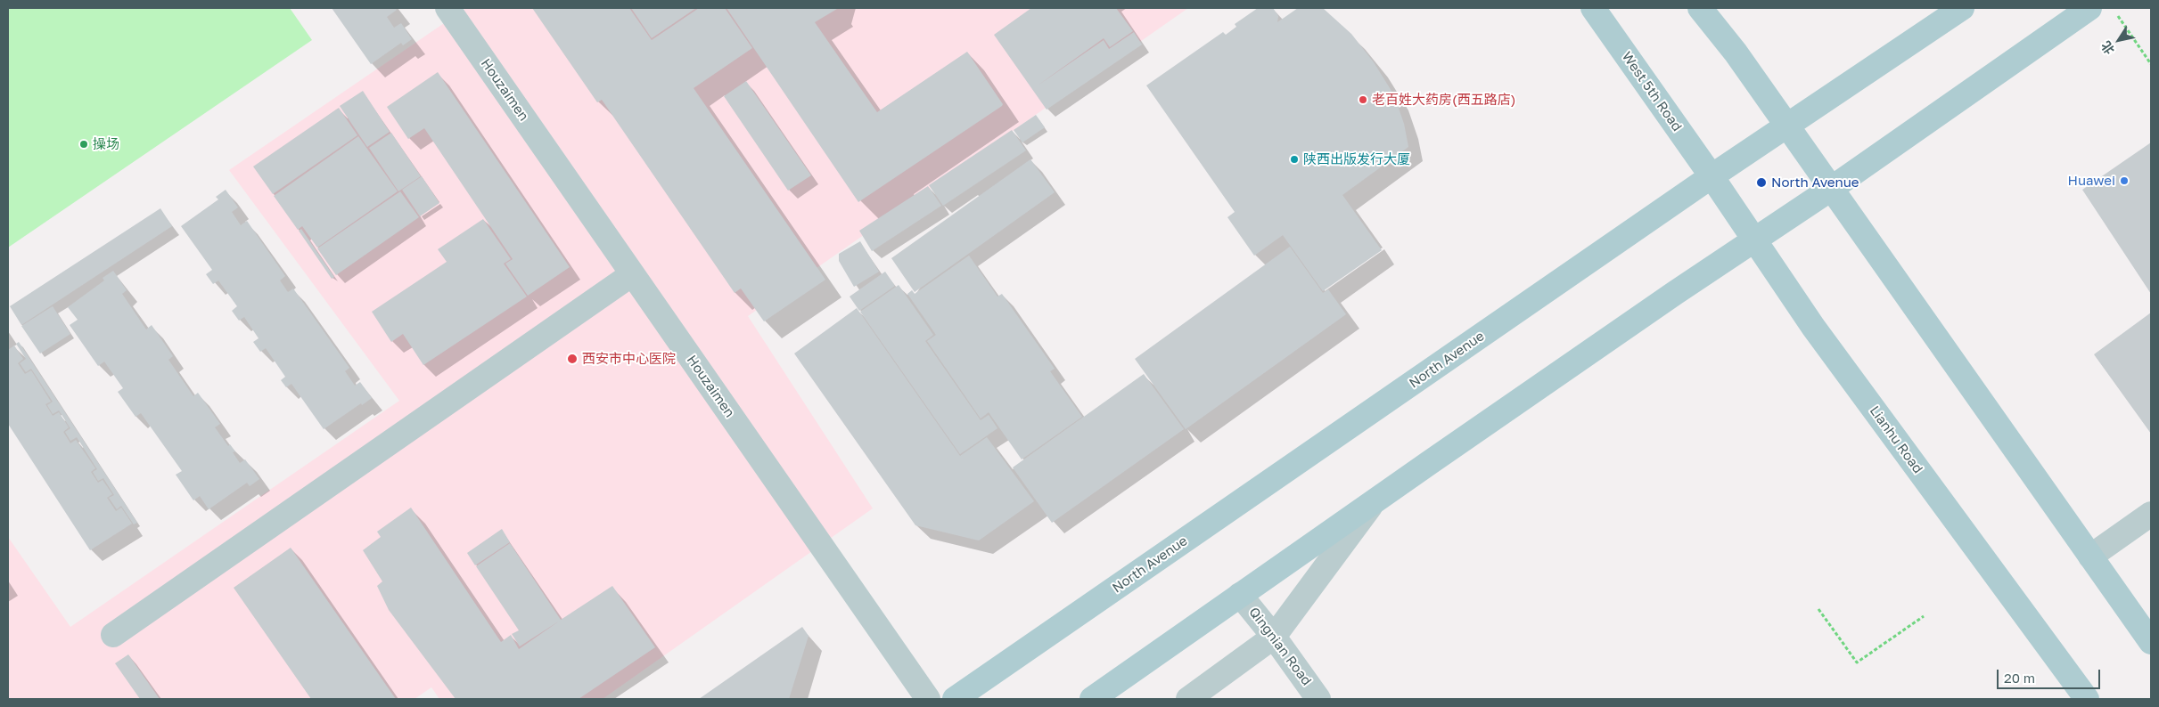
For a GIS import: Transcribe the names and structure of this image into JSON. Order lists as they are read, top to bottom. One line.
{"streets":{"main road":["West 5th Road","North Avenue","Lianhu Road"],"street":["Houzaimen","Qingnian Road"]},"crossings":[["West 5th Road","North Avenue"],["West 5th Road","Lianhu Road"],["North Avenue","Lianhu Road"]],"places":["老百姓大药房(西五路店)","操场","陕西出版发行大厦","Huawei","North Avenue","西安市中心医院"],"scale_bar":"20 m","north":"bottom left"}
